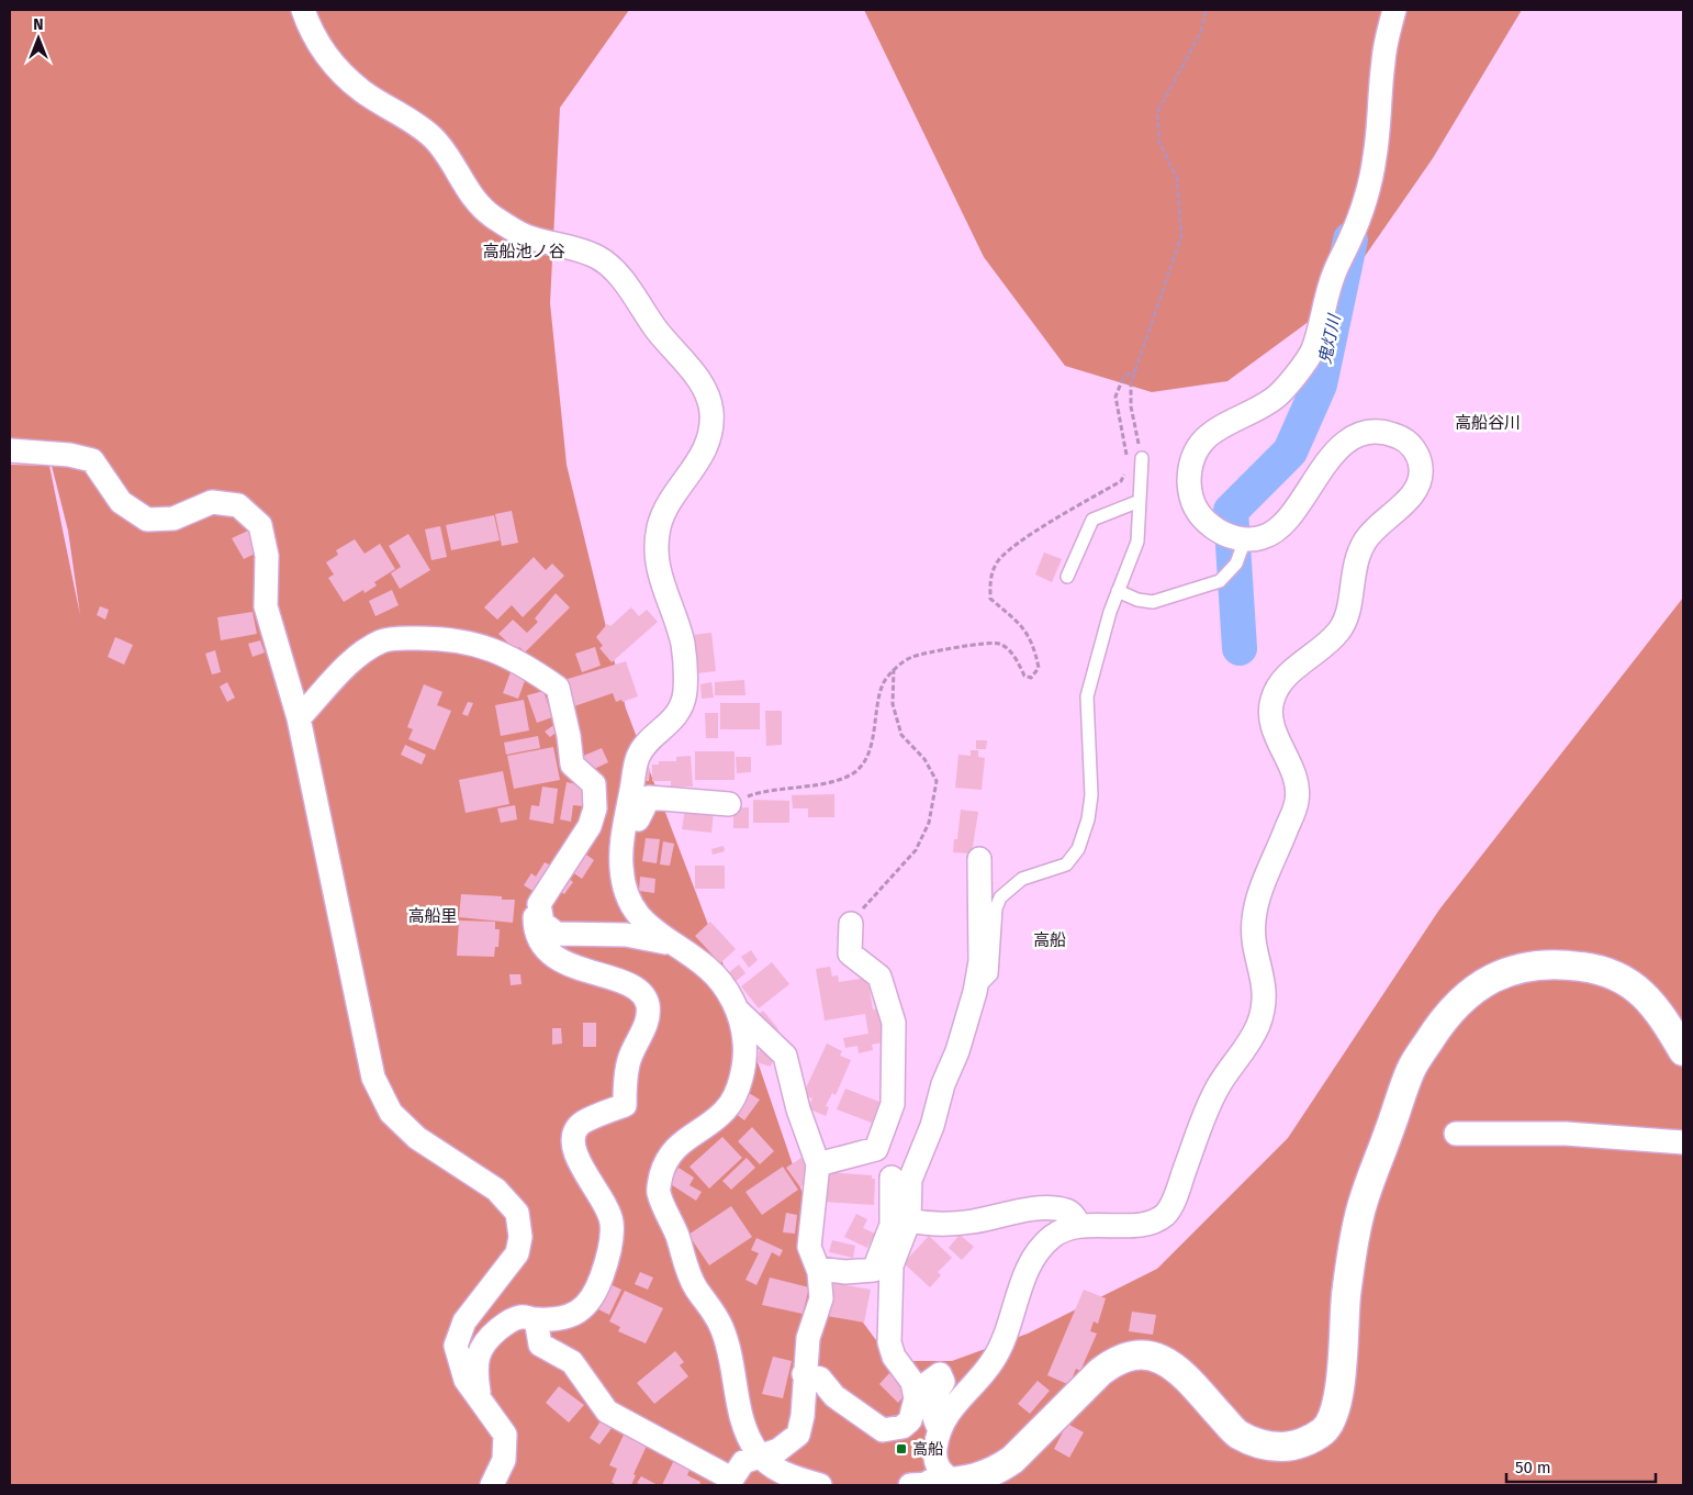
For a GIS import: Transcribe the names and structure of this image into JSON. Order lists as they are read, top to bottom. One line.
{"districts":["高船池ノ谷","高船谷川","高船里","高船"],"water":["鬼灯川"],"places":{"transit":["高船"]},"scale_bar":"50 m","north":"top"}
